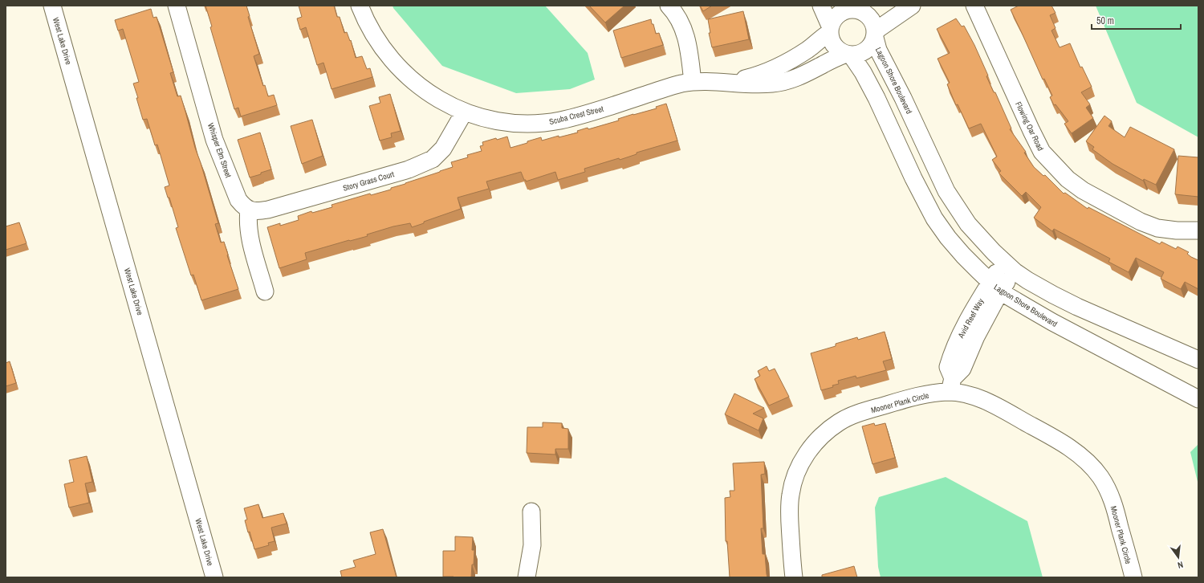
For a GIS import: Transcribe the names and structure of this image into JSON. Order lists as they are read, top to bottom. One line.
{"streets":{"street":["West Lake Drive","Lagoon Shore Boulevard","Scuba Crest Street","Flowing Oar Road","Whisper Elm Street","Story Grass Court","Avid Reef Way","Mooner Plank Circle"]},"crossings":[["Lagoon Shore Boulevard","Scuba Crest Street"],["Lagoon Shore Boulevard","Avid Reef Way"],["Scuba Crest Street","Story Grass Court"],["Whisper Elm Street","Story Grass Court"],["Avid Reef Way","Mooner Plank Circle"]],"scale_bar":"50 m","north":"bottom"}
